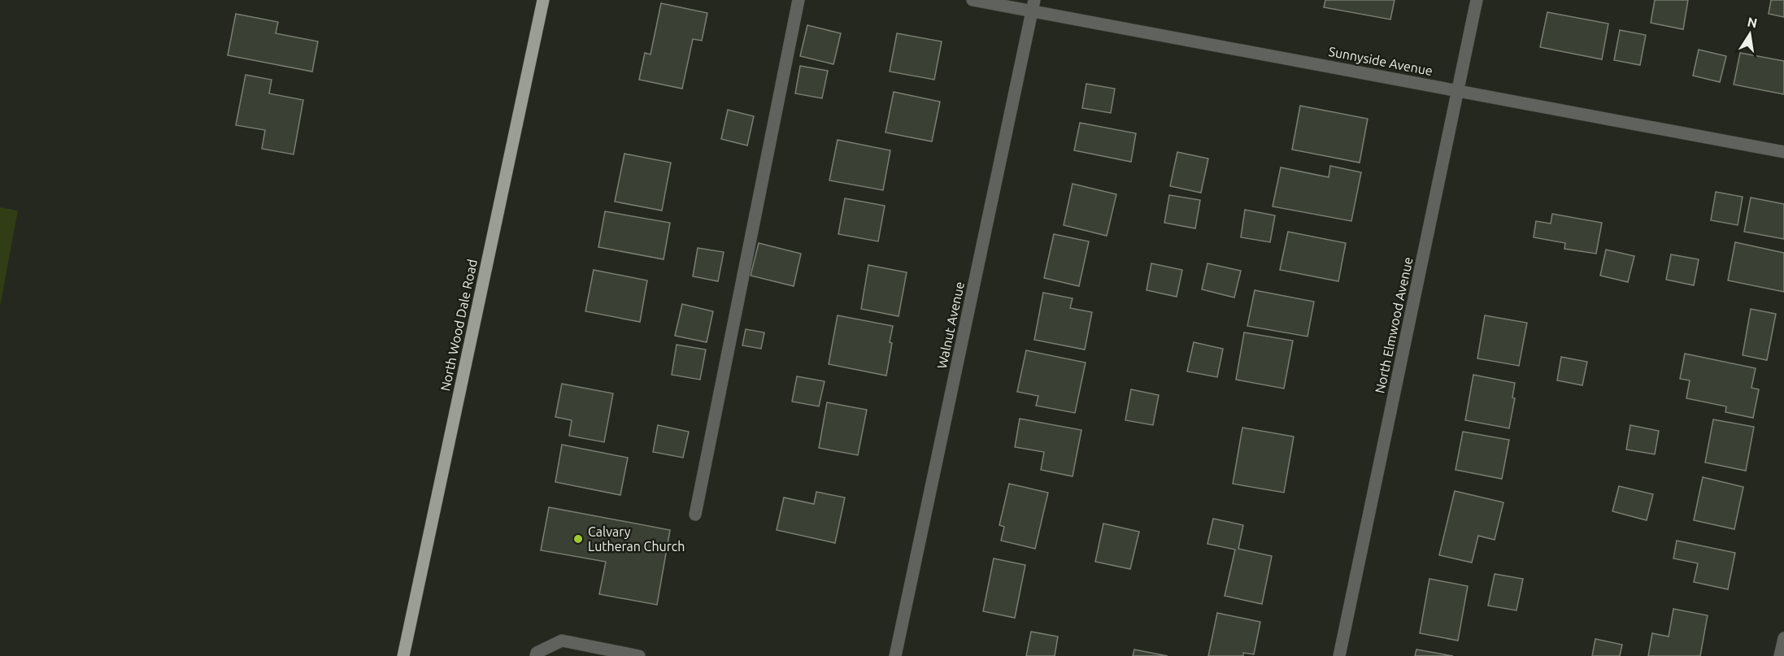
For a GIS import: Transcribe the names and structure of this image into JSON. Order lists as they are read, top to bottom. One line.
{"streets":{"main road":["North Wood Dale Road"],"street":["Sunnyside Avenue","Walnut Avenue","North Elmwood Avenue"]},"crossings":[["Sunnyside Avenue","Walnut Avenue"],["Sunnyside Avenue","North Elmwood Avenue"]],"places":["Calvary Lutheran Church"],"north":"top"}
